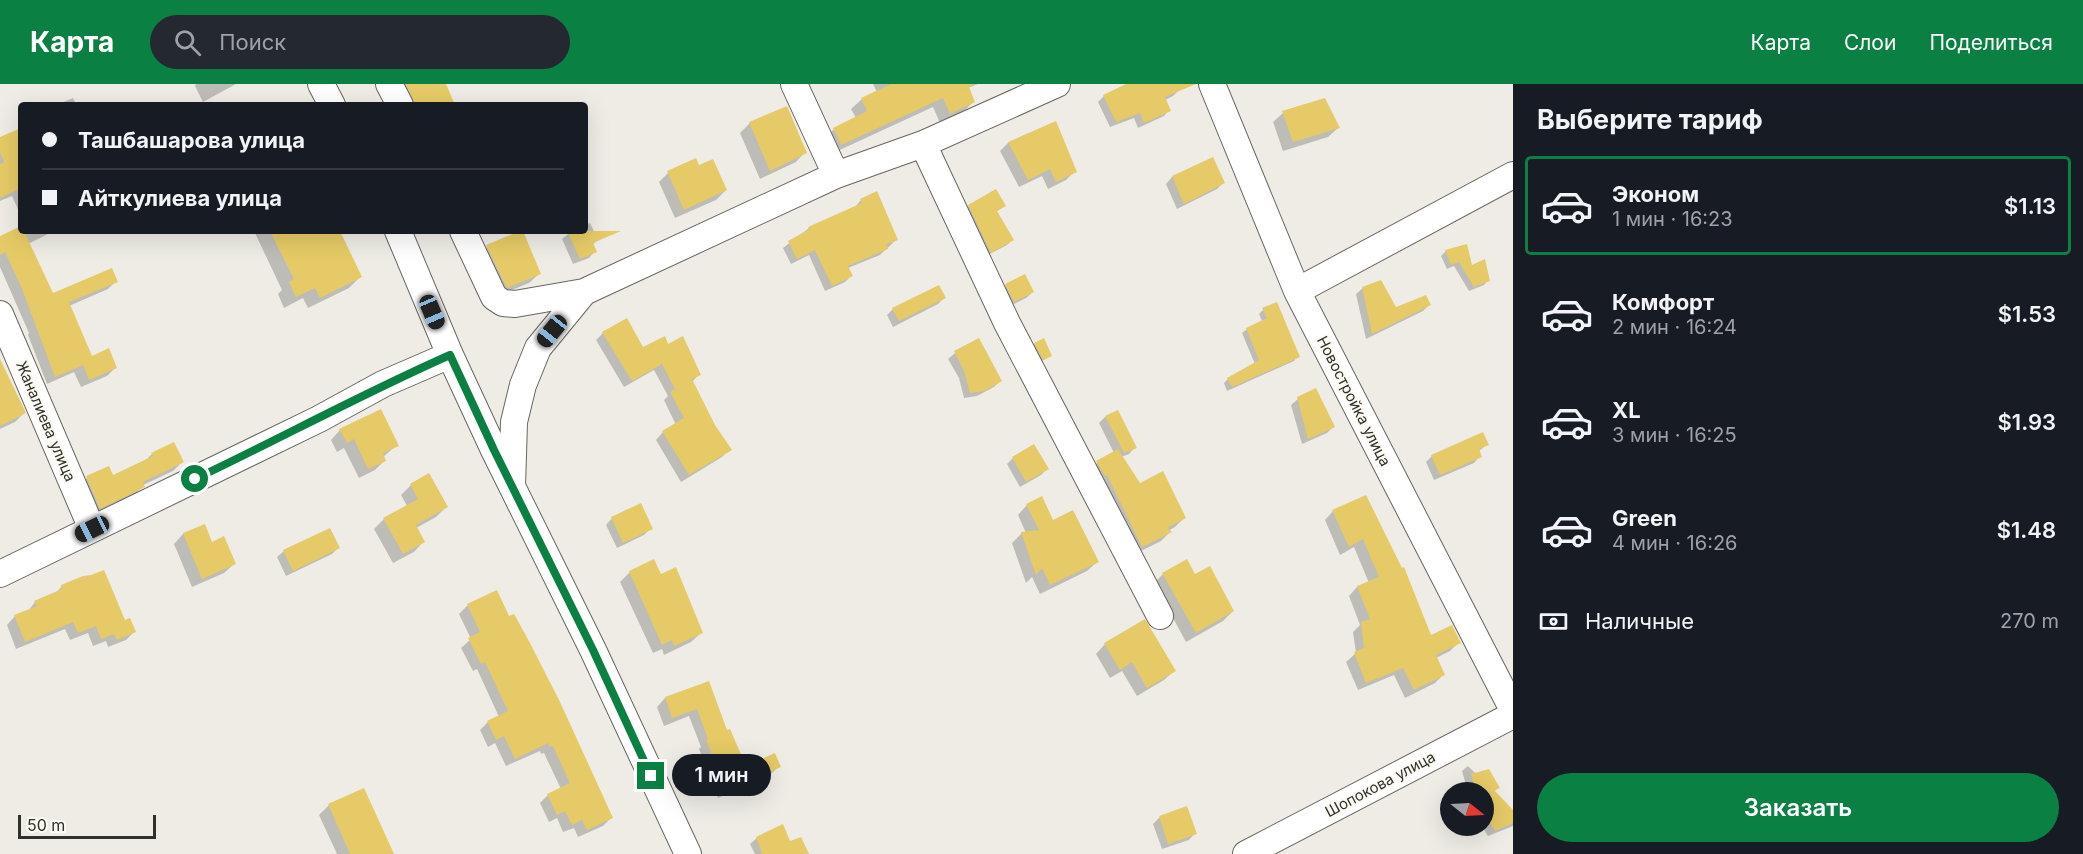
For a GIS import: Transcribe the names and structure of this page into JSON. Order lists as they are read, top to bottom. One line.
{"streets":{"street":["Новостройка улица","Жаналиева улица","Шопокова улица"]},"crossings":[["Новостройка улица","Шопокова улица"]],"scale_bar":"50 m","north":"right","page":{"header":"Карта","search":"Поиск","nav":["Карта","Слои","Поделиться"],"heading":"Выберите тариф","banner":["Ташбашарова улица","Айткулиева улица"],"list":[{"name":"Эконом","note":"1 мин · 16:23","value":"$1.13"},{"name":"Комфорт","note":"2 мин · 16:24","value":"$1.53"},{"name":"XL","note":"3 мин · 16:25","value":"$1.93"},{"name":"Green","note":"4 мин · 16:26","value":"$1.48"}],"pay":["Наличные","270 m"],"bubble":"1 мин","buttons":"Заказать","scale":"50 m"}}
